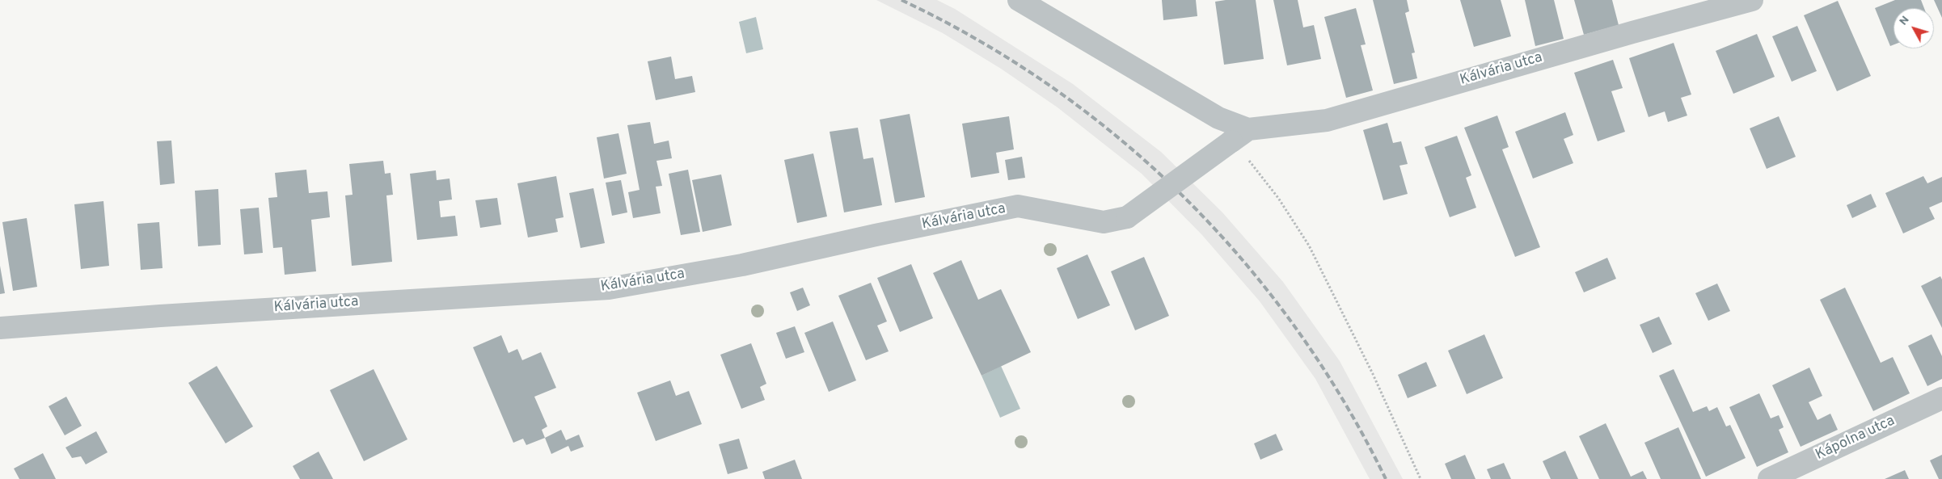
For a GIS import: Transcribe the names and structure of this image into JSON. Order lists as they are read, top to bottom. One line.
{"streets":{"street":["Kálvária utca","Kápolna utca"]},"north":"top left"}
